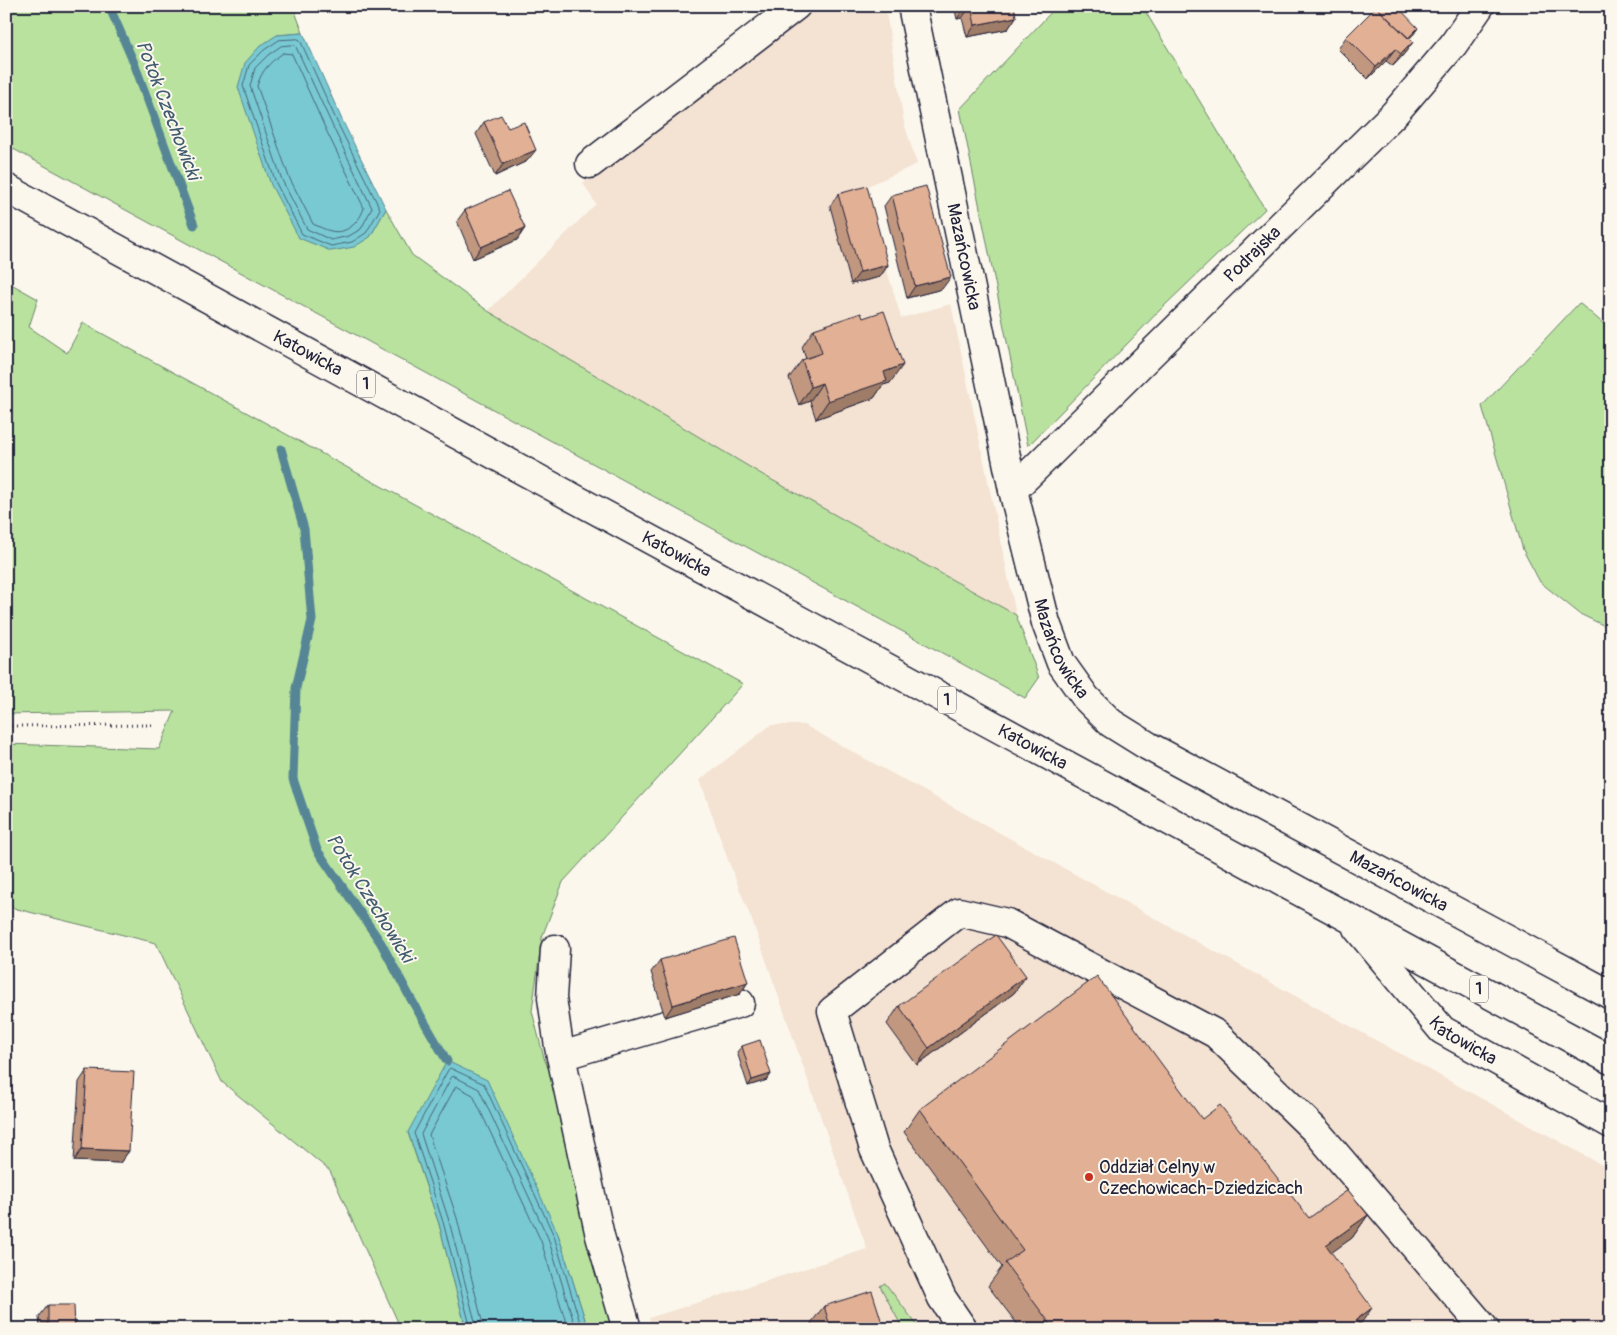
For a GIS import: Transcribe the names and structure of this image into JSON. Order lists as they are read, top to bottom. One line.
{"streets":{"main road":["Podrajska","Mazańcowicka","Katowicka","1"]},"crossings":[["Podrajska","Mazańcowicka"]],"water":["Potok Czechowicki"],"places":["Oddział Celny w Czechowicach-Dziedzicach"]}
